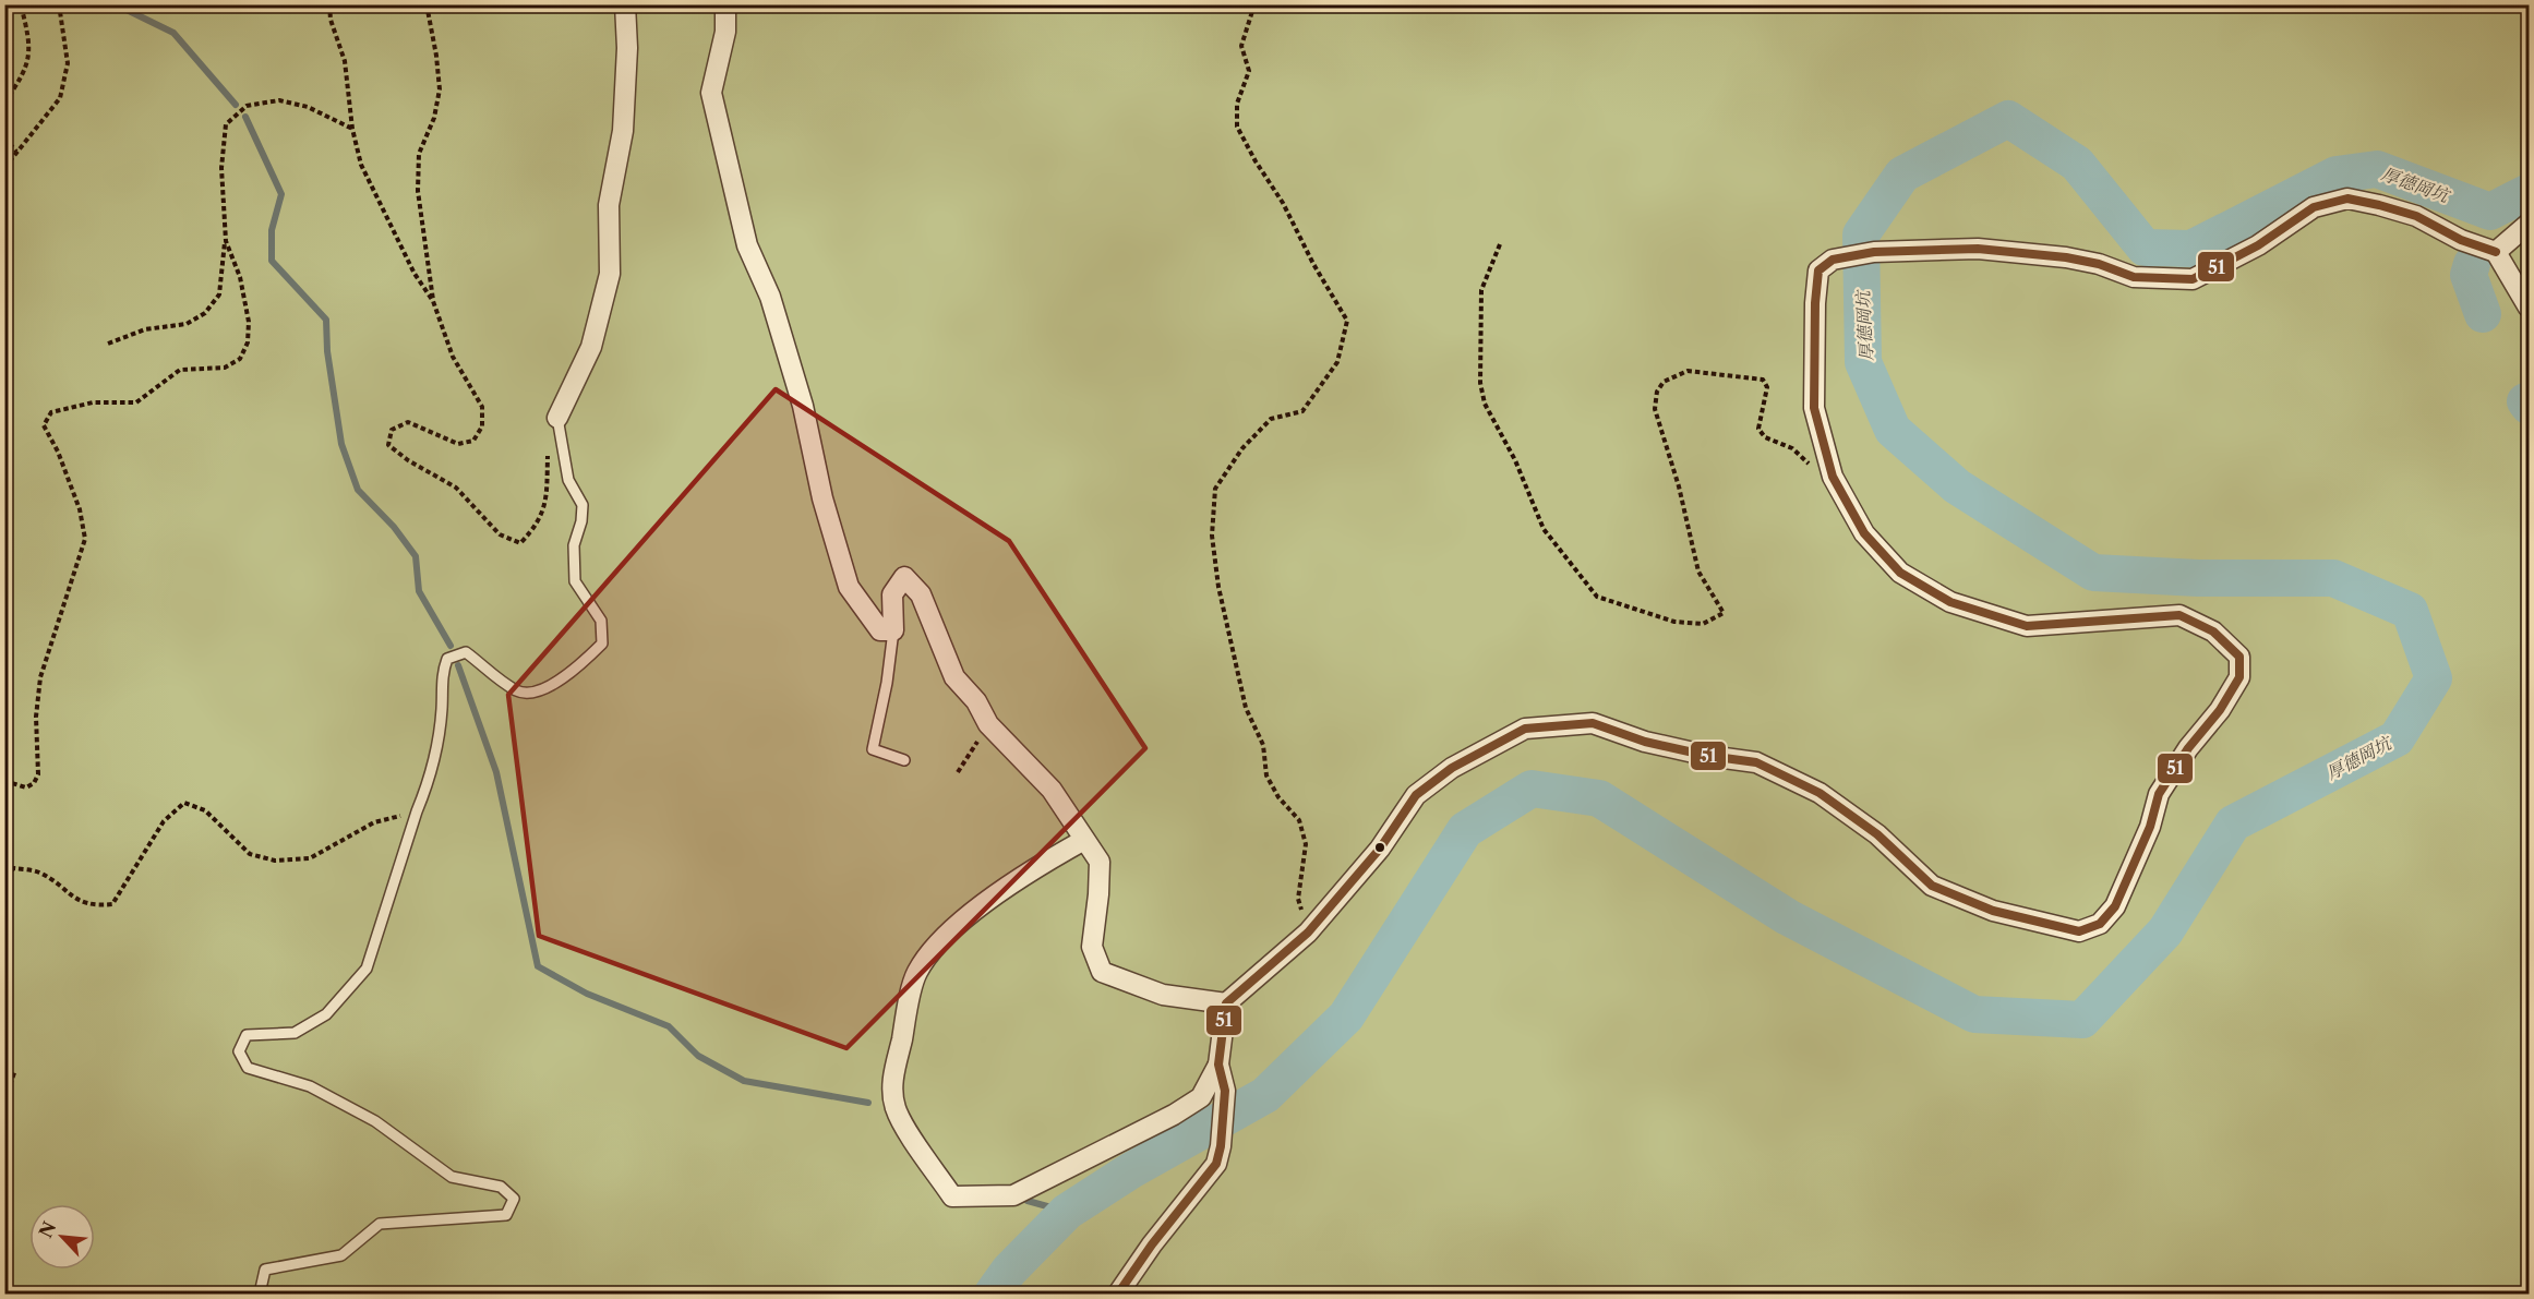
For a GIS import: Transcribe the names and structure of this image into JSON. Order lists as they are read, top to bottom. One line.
{"water":["厚德岡坑"],"lines":["transit line 51"],"north":"top left"}
